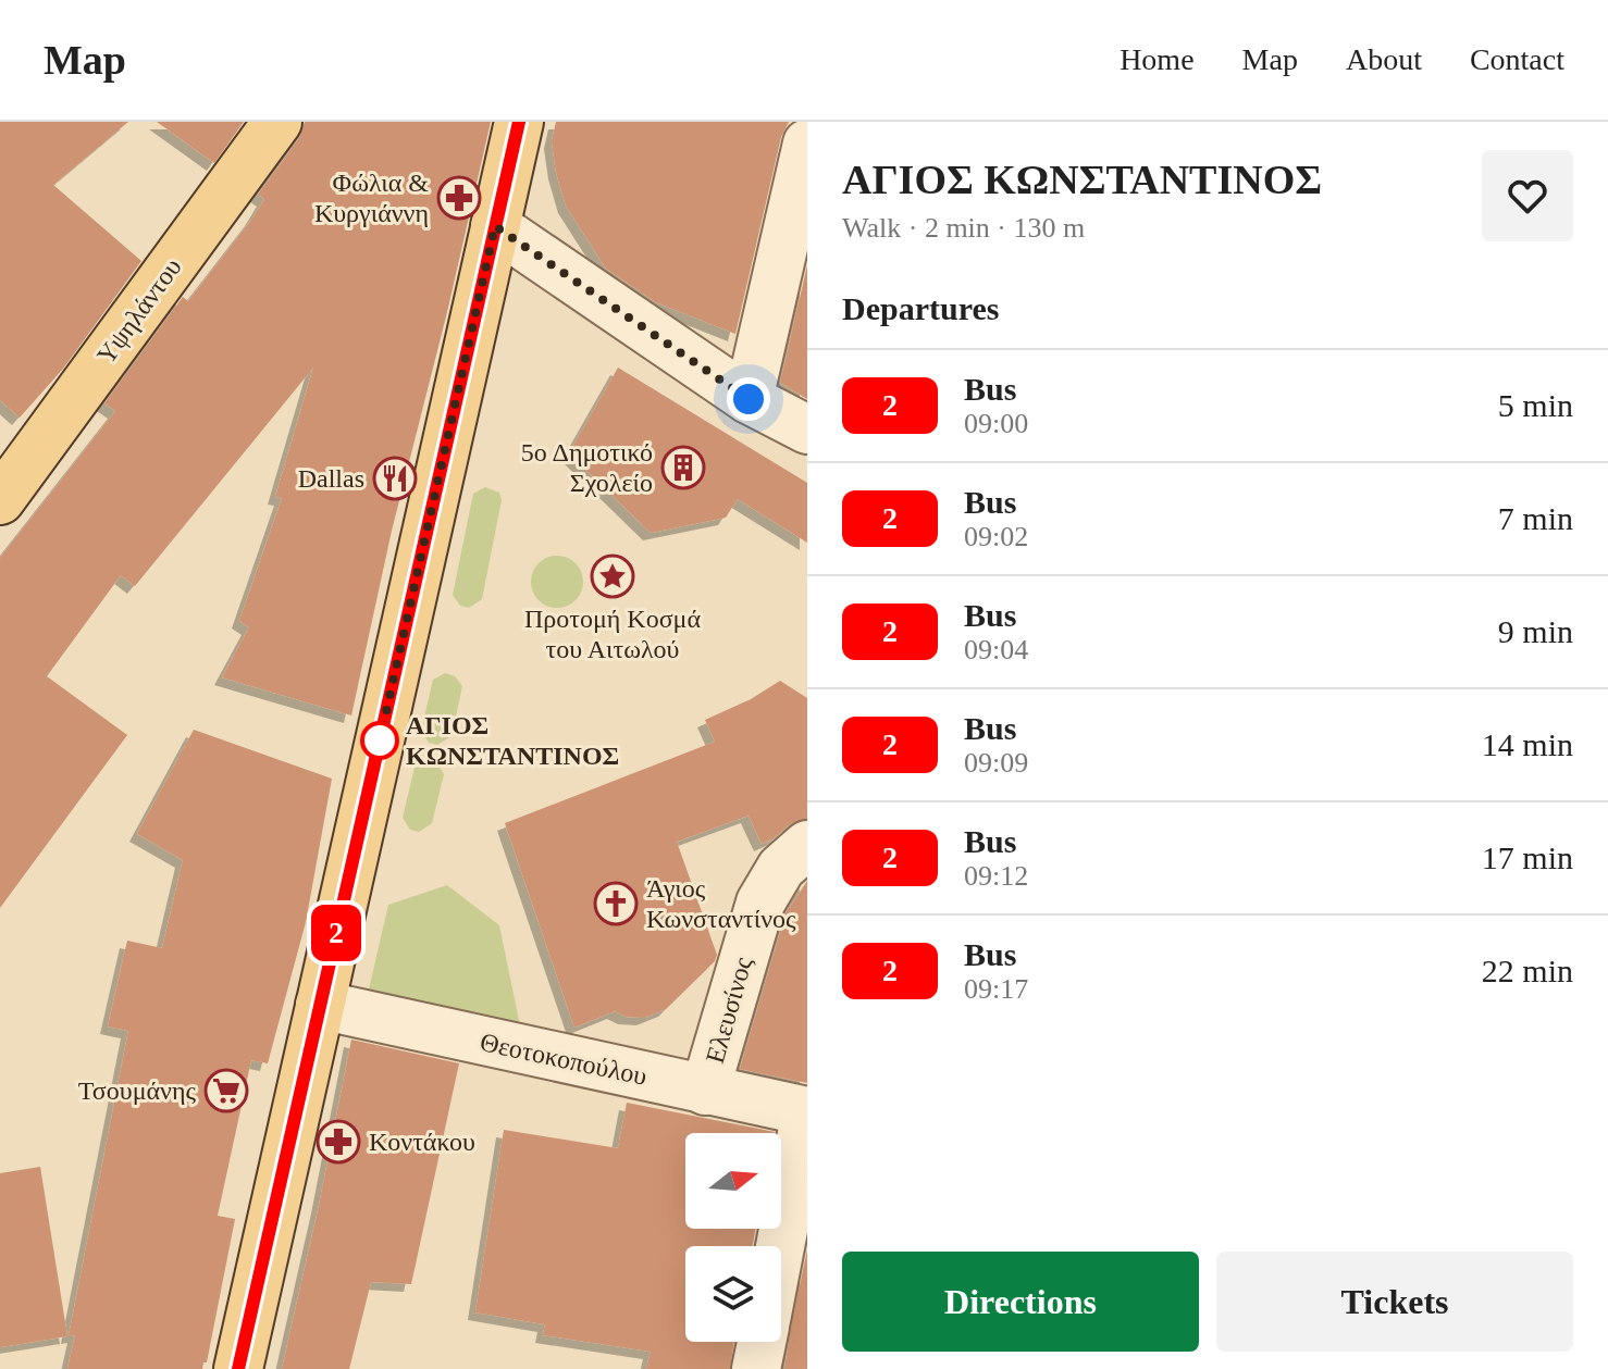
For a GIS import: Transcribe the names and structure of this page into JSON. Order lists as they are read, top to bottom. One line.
{"streets":{"main road":["Υψηλάντου"],"street":["Ελευσίνος","Θεοτοκοπούλου"]},"crossings":[["Ελευσίνος","Θεοτοκοπούλου"]],"places":{"pharmacy":["Φώλια & Κυργιάννη","Κοντάκου"],"building":["5ο Δημοτικό Σχολείο"],"restaurant":["Dallas"],"place":["Προτομή Κοσμά του Αιτωλού"],"other":["ΑΓΙΟΣ ΚΩΝΣΤΑΝΤΙΝΟΣ"],"church":["Άγιος Κωνσταντίνος"],"supermarket":["Τσουμάνης"]},"lines":["bus line 2"],"north":"right","page":{"header":"Map","nav":["Home","Map","About","Contact"],"on_map":"2","heading":[["ΑΓΙΟΣ ΚΩΝΣΤΑΝΤΙΝΟΣ","Walk · 2 min · 130 m"],"Departures"],"list":[{"mark":"2","name":"Bus","note":"09:00","value":"5 min"},{"mark":"2","name":"Bus","note":"09:02","value":"7 min"},{"mark":"2","name":"Bus","note":"09:04","value":"9 min"},{"mark":"2","name":"Bus","note":"09:09","value":"14 min"},{"mark":"2","name":"Bus","note":"09:12","value":"17 min"},{"mark":"2","name":"Bus","note":"09:17","value":"22 min"}],"buttons":["Directions","Tickets"]}}
